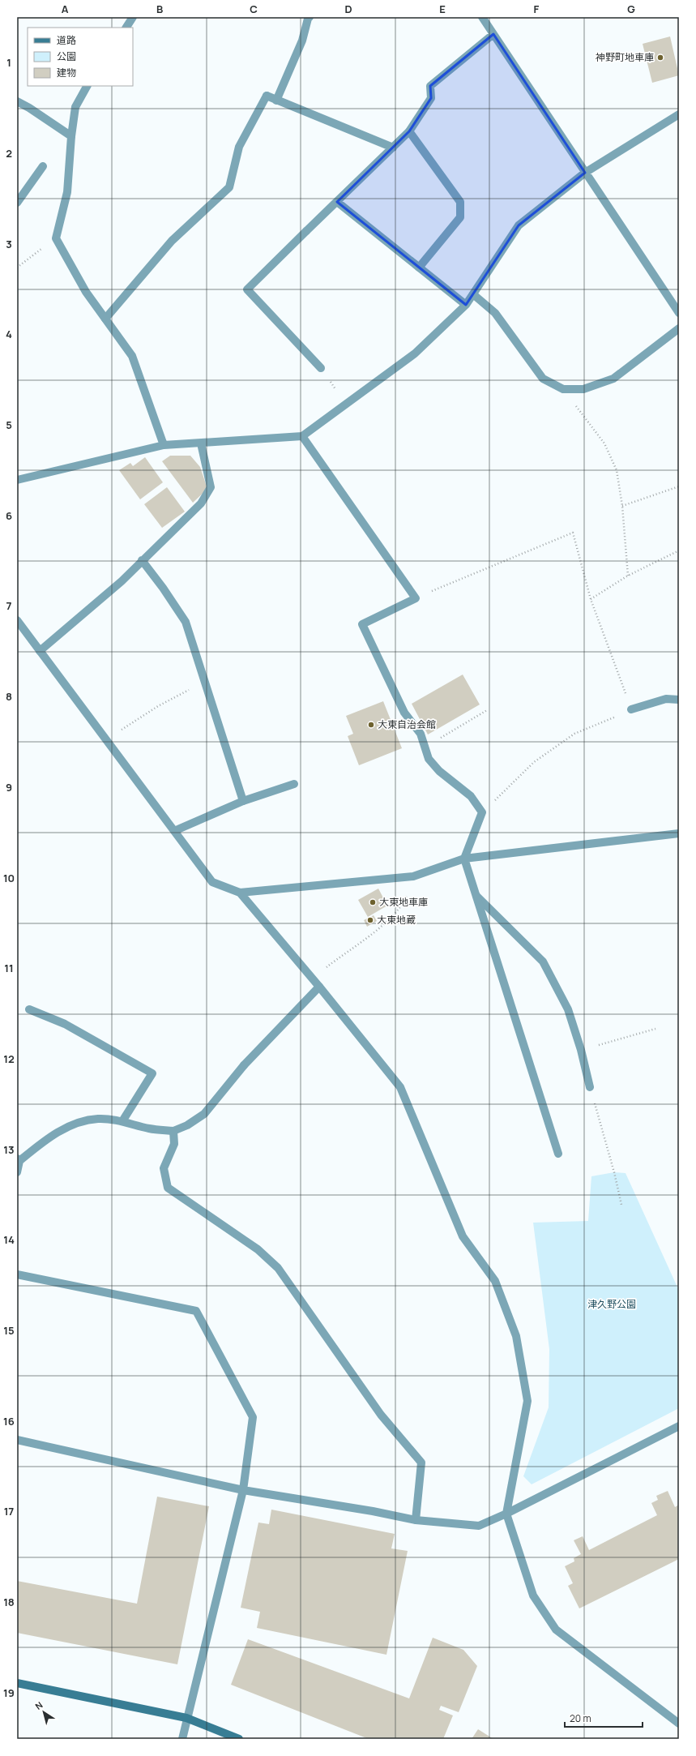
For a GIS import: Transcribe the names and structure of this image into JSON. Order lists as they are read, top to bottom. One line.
{"parks":["津久野公園"],"places":["神野町地車庫","大東自治会館","大東地車庫","大東地蔵"],"legend":["道路","公園","建物"],"scale_bar":"20 m","north":"top left","grid":{"columns":["A","B","C","D","E","F","G"],"rows":["1","2","3","4","5","6","7","8","9","10","11","12","13","14","15","16","17","18","19"]}}
